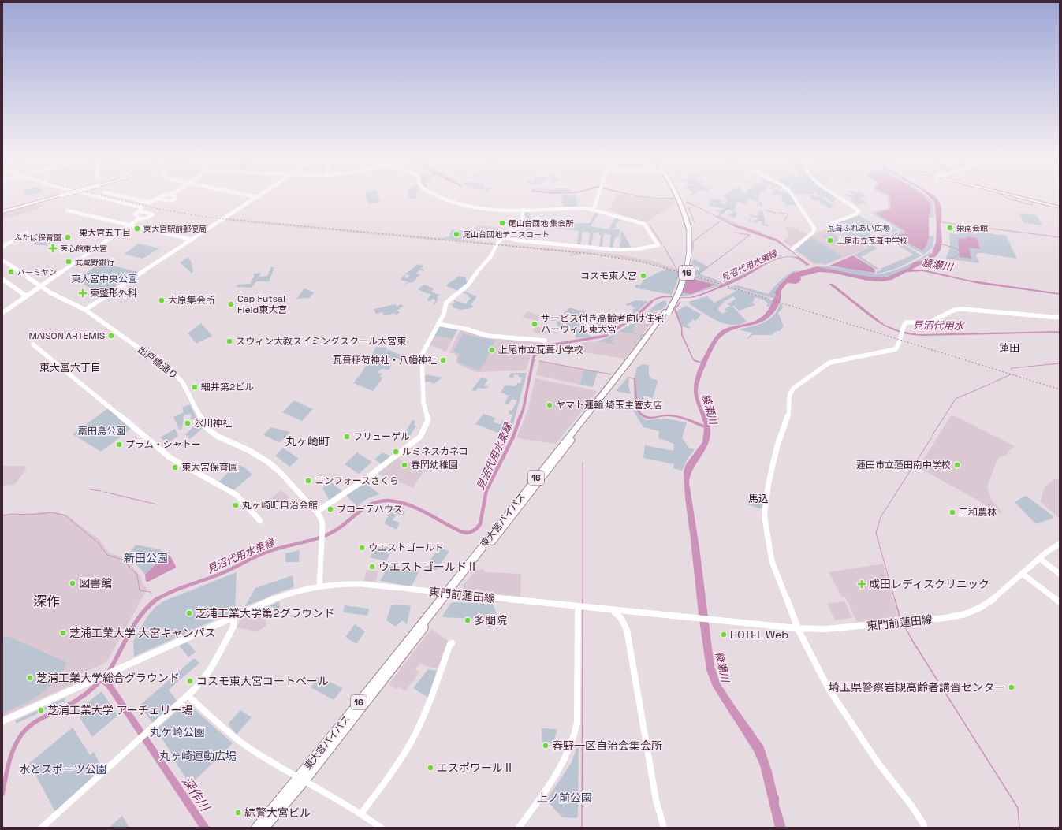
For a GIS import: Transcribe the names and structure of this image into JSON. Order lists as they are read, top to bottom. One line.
{"streets":{"highway":["16","東大宮バイパス"],"street":["出戸橋通り","東門前蓮田線"]},"crossings":[["出戸橋通り","東門前蓮田線"],["東大宮バイパス","東門前蓮田線"]],"districts":["東大宮五丁目","蓮田","東大宮六丁目","丸ヶ崎町","馬込","深作"],"water":["綾瀬川","見沼代用水東縁","見沼代用水","深作川"],"parks":["瓦葺ふれあい広場","東大宮中央公園","藁田島公園","新田公園","丸ケ崎公園","丸ヶ崎運動広場","水とスポーツ公園","上ノ前公園"],"places":{"other":["尾山台団地 集会所","栄南会館","東大宮駅前郵便局","尾山台団地テニスコート","ふたば保育園","上尾市立瓦葺中学校","武蔵野銀行","バーミヤン","コスモ東大宮","大原集会所","Cap Futsal Field東大宮","サービス付き高齢者向け住宅 ハーウィル東大宮","MAISON ARTEMIS","スウィン大教スイミングスクール大宮東","上尾市立瓦葺小学校","瓦葺稲荷神社・八幡神社","細井第2ビル","ヤマト運輸 埼玉主管支店","氷川神社","フリューゲル","プラム・シャトー","ルミネスカネコ","春岡幼稚園","蓮田市立蓮田南中学校","東大宮保育園","コンフォースさくら","丸ヶ崎町自治会館","ブローテハウス","三和農林","ウエストゴールド","ウエストゴールドⅡ","図書館","芝浦工業大学第2グラウンド","多聞院","芝浦工業大学 大宮キャンパス","HOTEL Web","芝浦工業大学総合グラウンド","コスモ東大宮コートベール","埼玉県警察岩槻高齢者講習センター","芝浦工業大学 アーチェリー場","春野一区自治会集会所","エスポワールⅡ","綜警大宮ビル"],"health":["医心館東大宮","東整形外科","成田レディスクリニック"]}}
